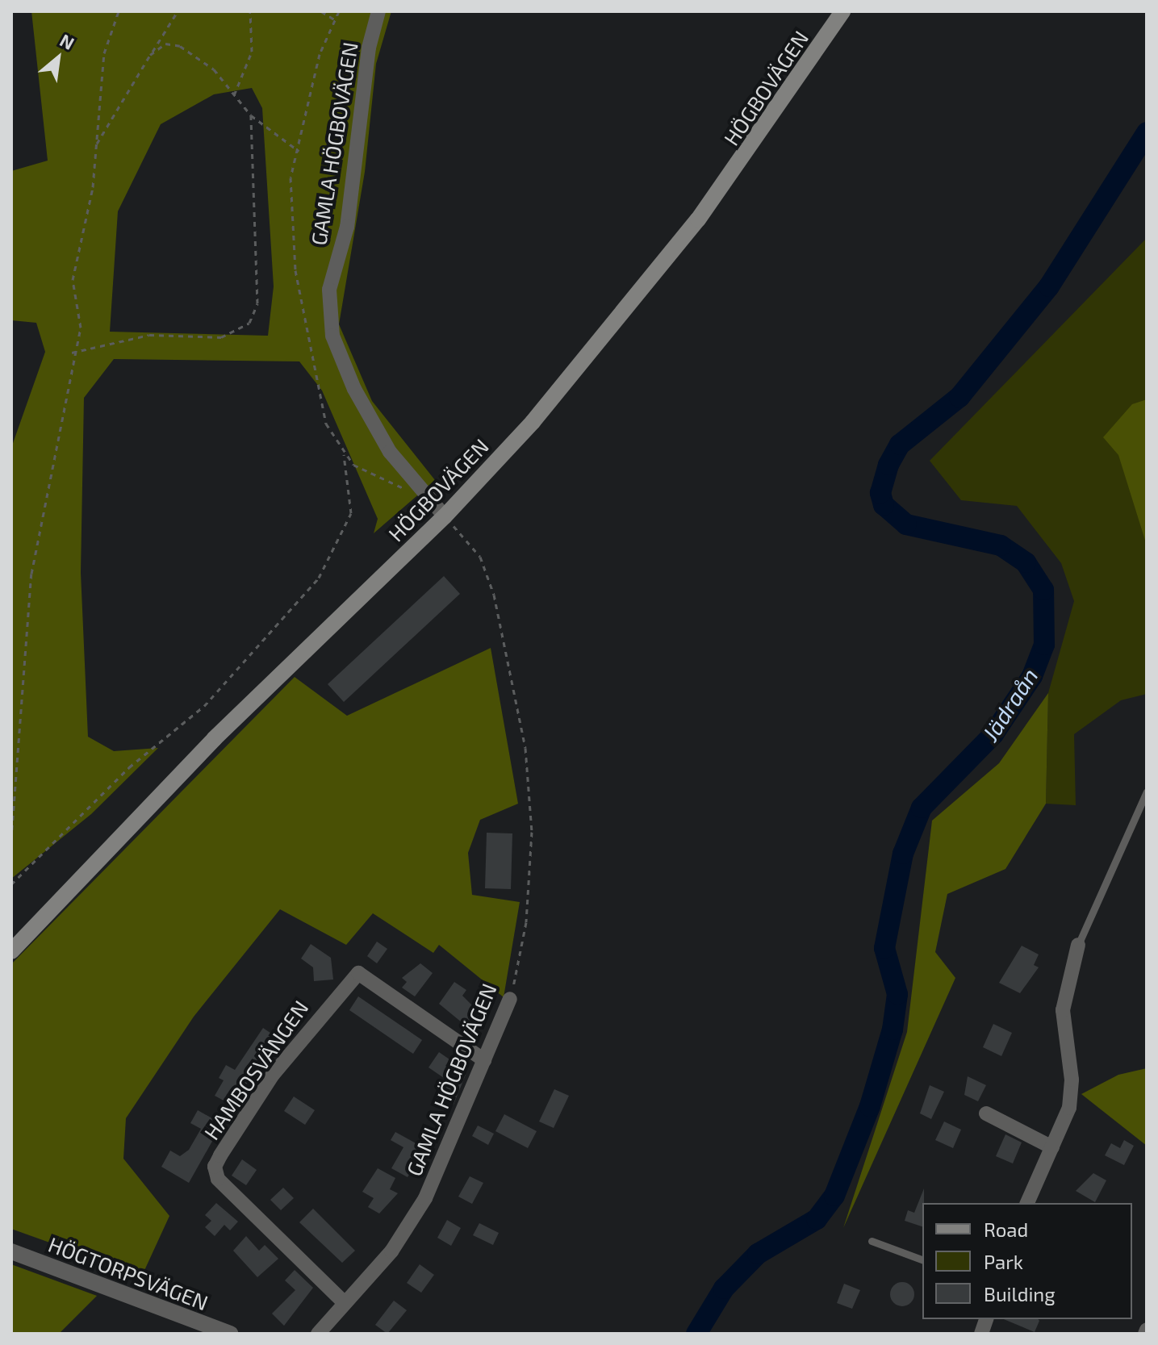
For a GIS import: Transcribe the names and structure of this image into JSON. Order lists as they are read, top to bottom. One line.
{"streets":{"main road":["HÖGBOVÄGEN"],"street":["GAMLA HÖGBOVÄGEN","HAMBOSVÄNGEN","HÖGTORPSVÄGEN"]},"crossings":[["HÖGBOVÄGEN","GAMLA HÖGBOVÄGEN"],["GAMLA HÖGBOVÄGEN","HAMBOSVÄNGEN"]],"water":["Jädraån"],"legend":["Road","Park","Building"],"north":"top right"}
